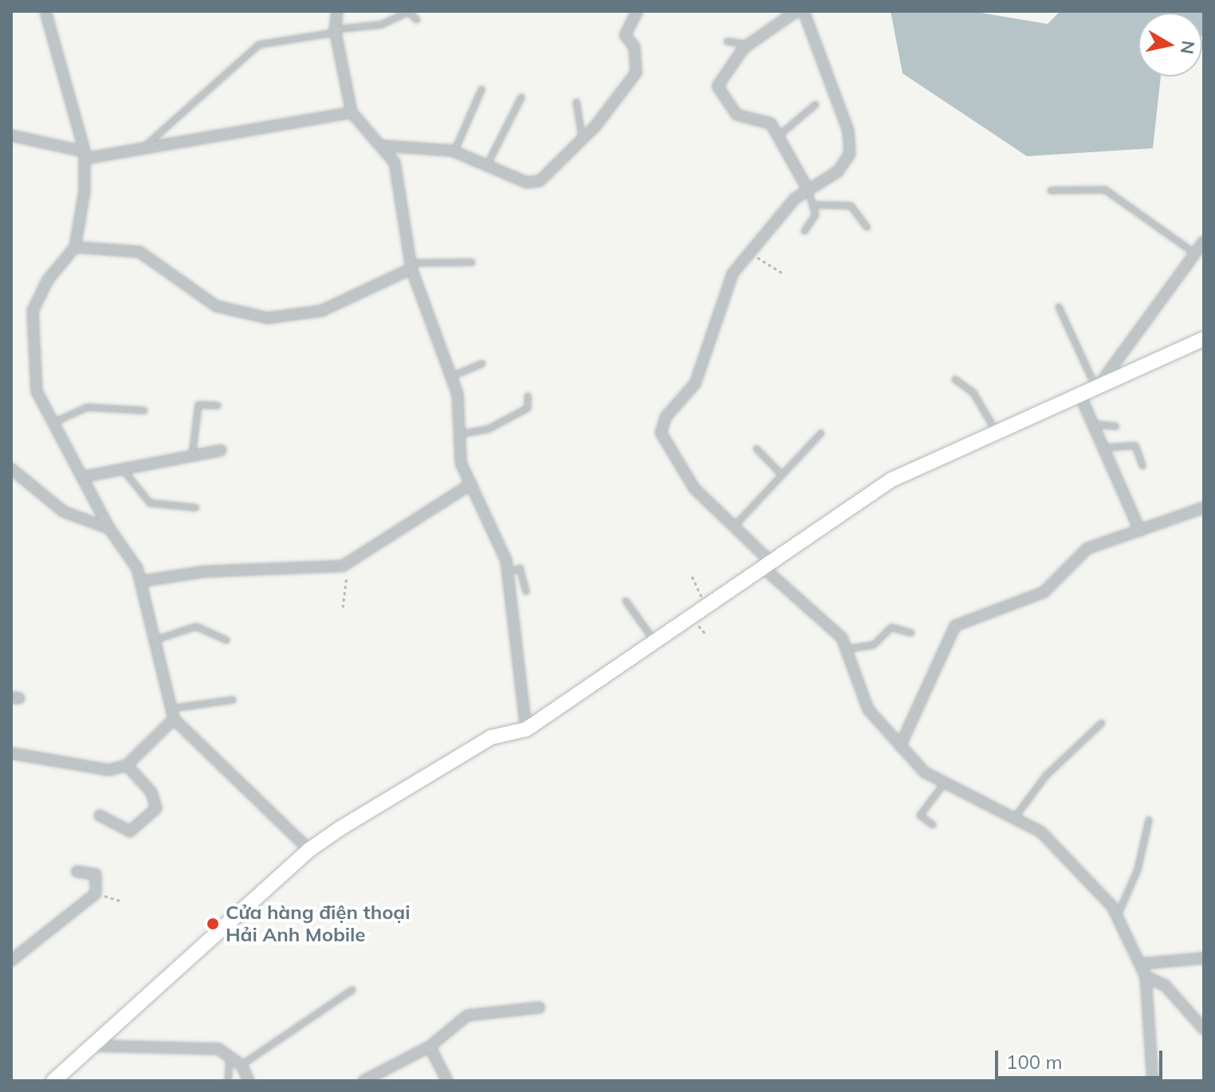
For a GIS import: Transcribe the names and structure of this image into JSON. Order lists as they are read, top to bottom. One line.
{"places":["Cửa hàng điện thoại Hải Anh Mobile"],"scale_bar":"100 m","north":"right"}
